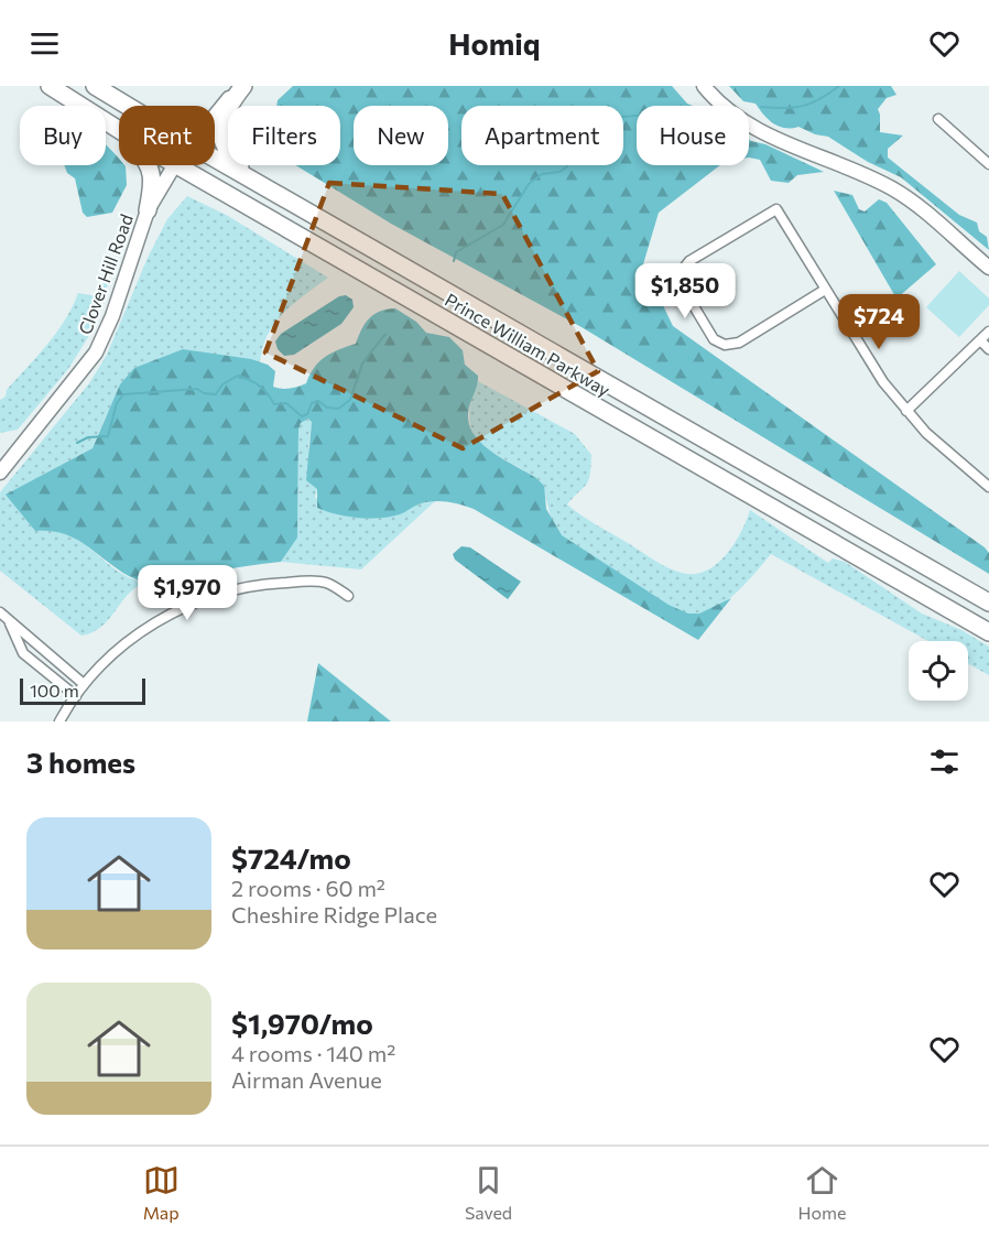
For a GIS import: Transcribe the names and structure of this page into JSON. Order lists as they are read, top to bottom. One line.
{"streets":{"highway":["Prince William Parkway"],"street":["Clover Hill Road"]},"scale_bar":"100 m","page":{"header":"Homiq","chip":["Buy","Rent","Filters","New","Apartment","House"],"price":["$1,850","$724","$1,970"],"scale":"100 m","heading":"3 homes","list":[{"name":"$724/mo","note":"2 rooms · 60 m² · Cheshire Ridge Place"},{"name":"$1,970/mo","note":"4 rooms · 140 m² · Airman Avenue"}],"tabs":["Map","Saved","Home"]}}
